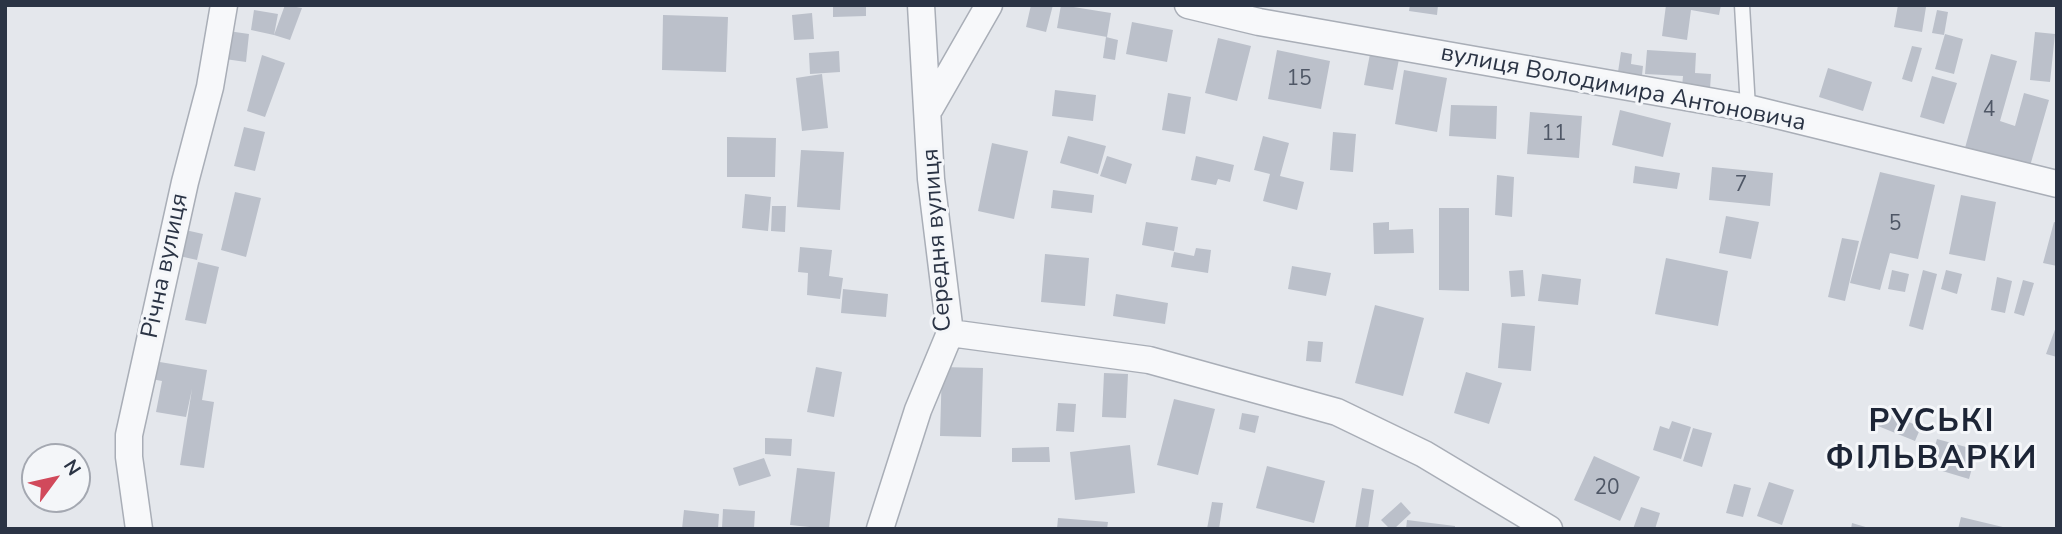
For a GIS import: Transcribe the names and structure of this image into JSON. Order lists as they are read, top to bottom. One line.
{"streets":{"street":["вулиця Володимира Антоновича","Середня вулиця","Річна вулиця"]},"districts":["РУСЬКІ ФІЛЬВАРКИ"],"house_numbers":["15","4","11","7","5","20"],"north":"top right"}
